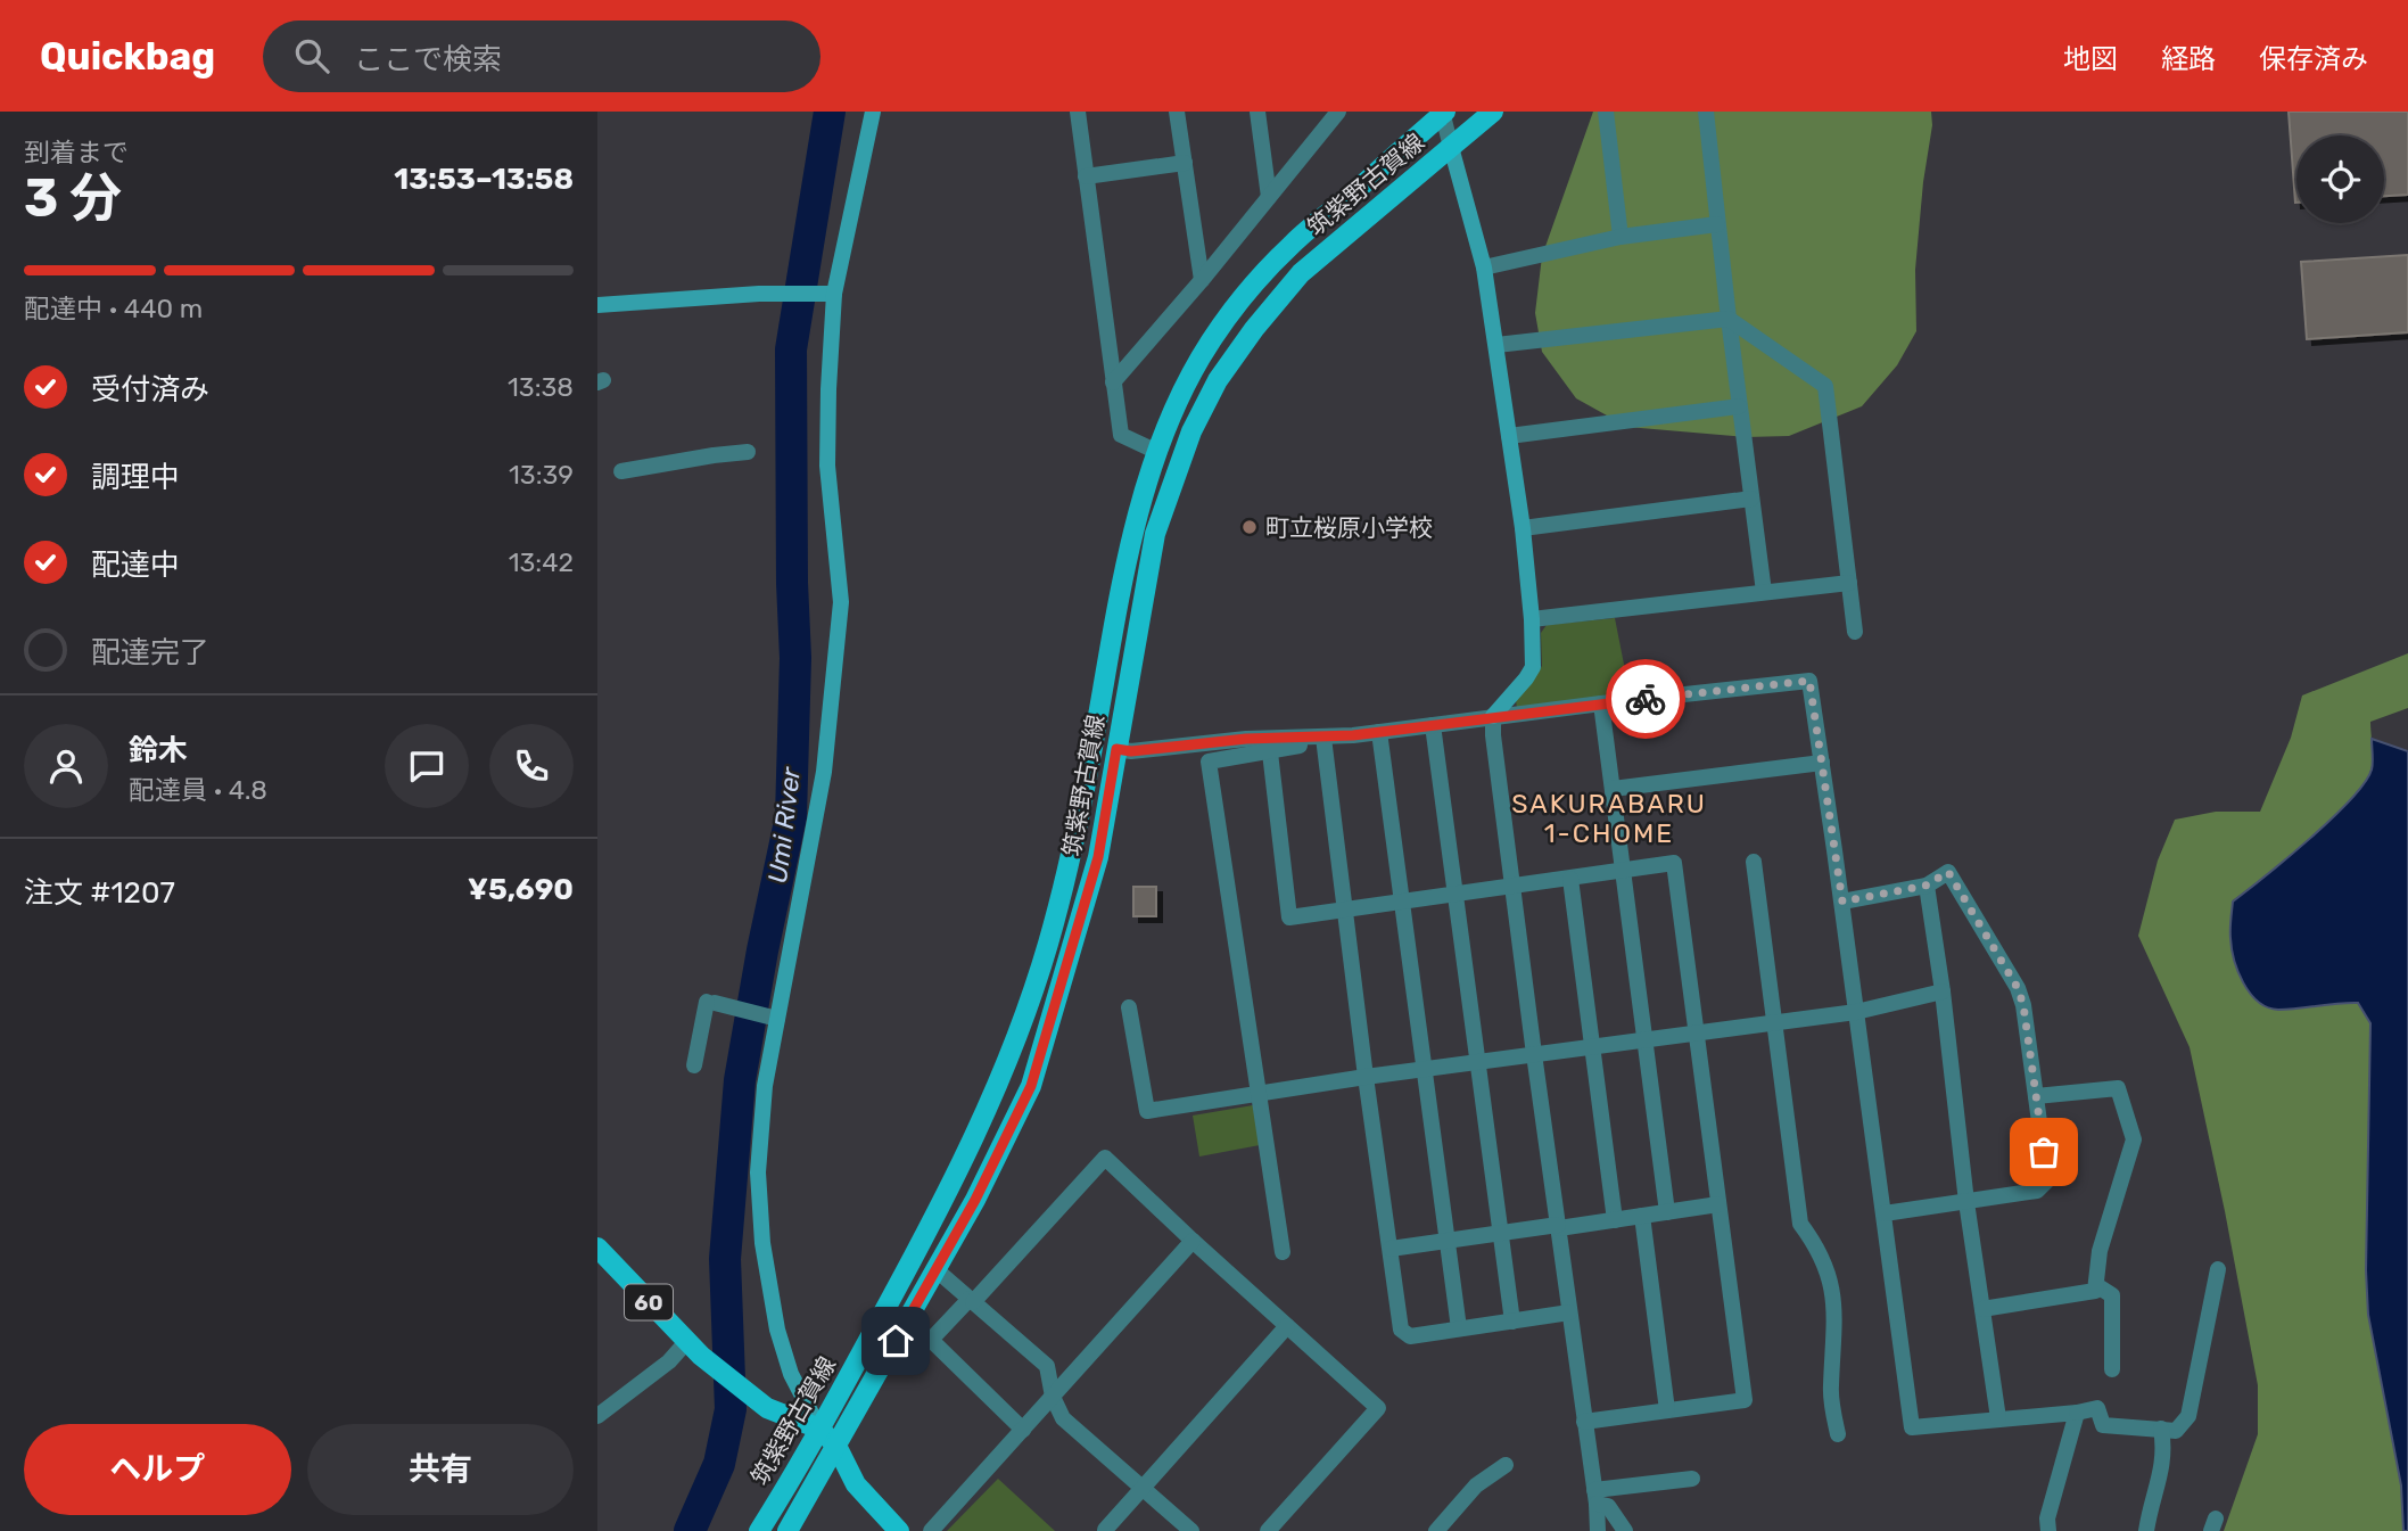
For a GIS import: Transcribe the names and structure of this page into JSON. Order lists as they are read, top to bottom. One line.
{"streets":{"main road":["筑紫野古賀線","60"]},"crossings":[["筑紫野古賀線","60"]],"districts":["SAKURABARU 1-CHOME"],"water":["Umi River"],"places":["町立桜原小学校"],"page":{"header":"Quickbag","search":"ここで検索","nav":["地図","経路","保存済み"],"heading":["3 分","到着まで","13:53–13:58"],"panel":["鈴木","配達員 · 4.8","注文 #1207","¥5,690"],"bar":"配達中 · 440 m","list":[["受付済み","13:38"],["調理中","13:39"],["配達中","13:42"],"配達完了"],"buttons":["ヘルプ","共有"]}}
